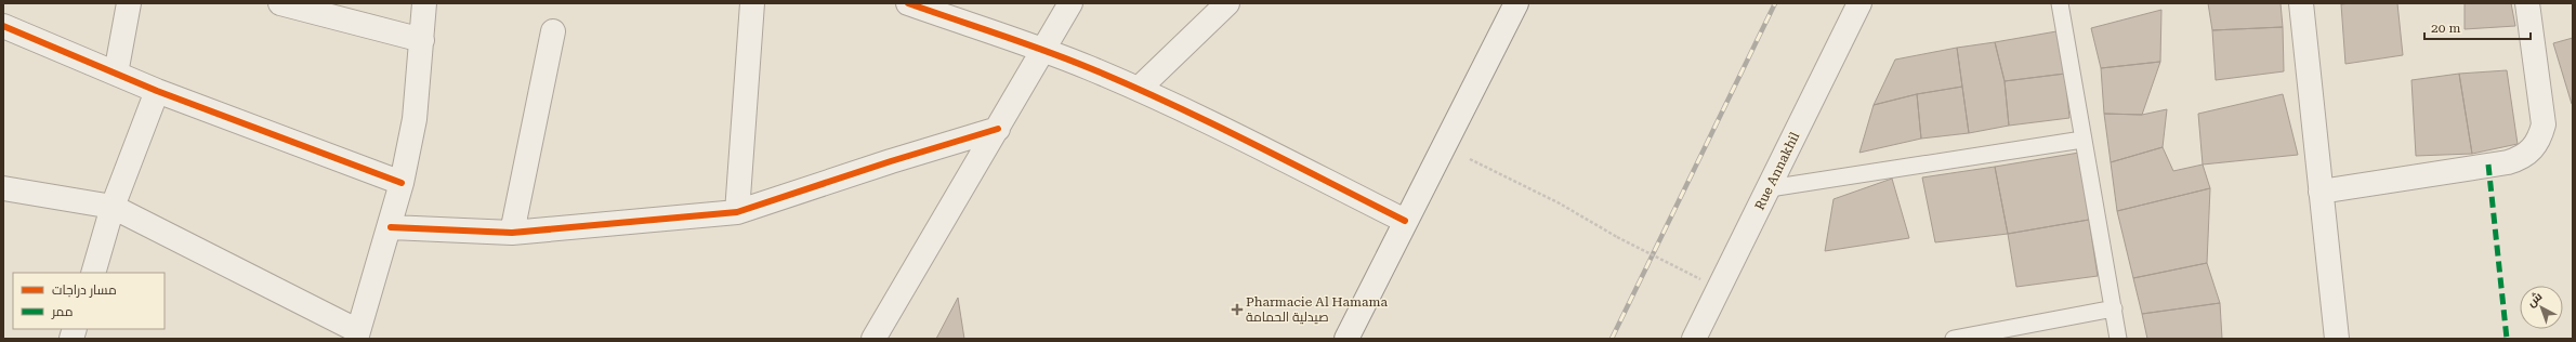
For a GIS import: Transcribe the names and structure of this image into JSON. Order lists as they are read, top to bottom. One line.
{"streets":{"street":["Rue Annakhil"]},"places":{"health":["Pharmacie Al Hamama صيدلية الحمامة"]},"legend":["مسار دراجات","ممر"],"scale_bar":"20 m","north":"top left"}
